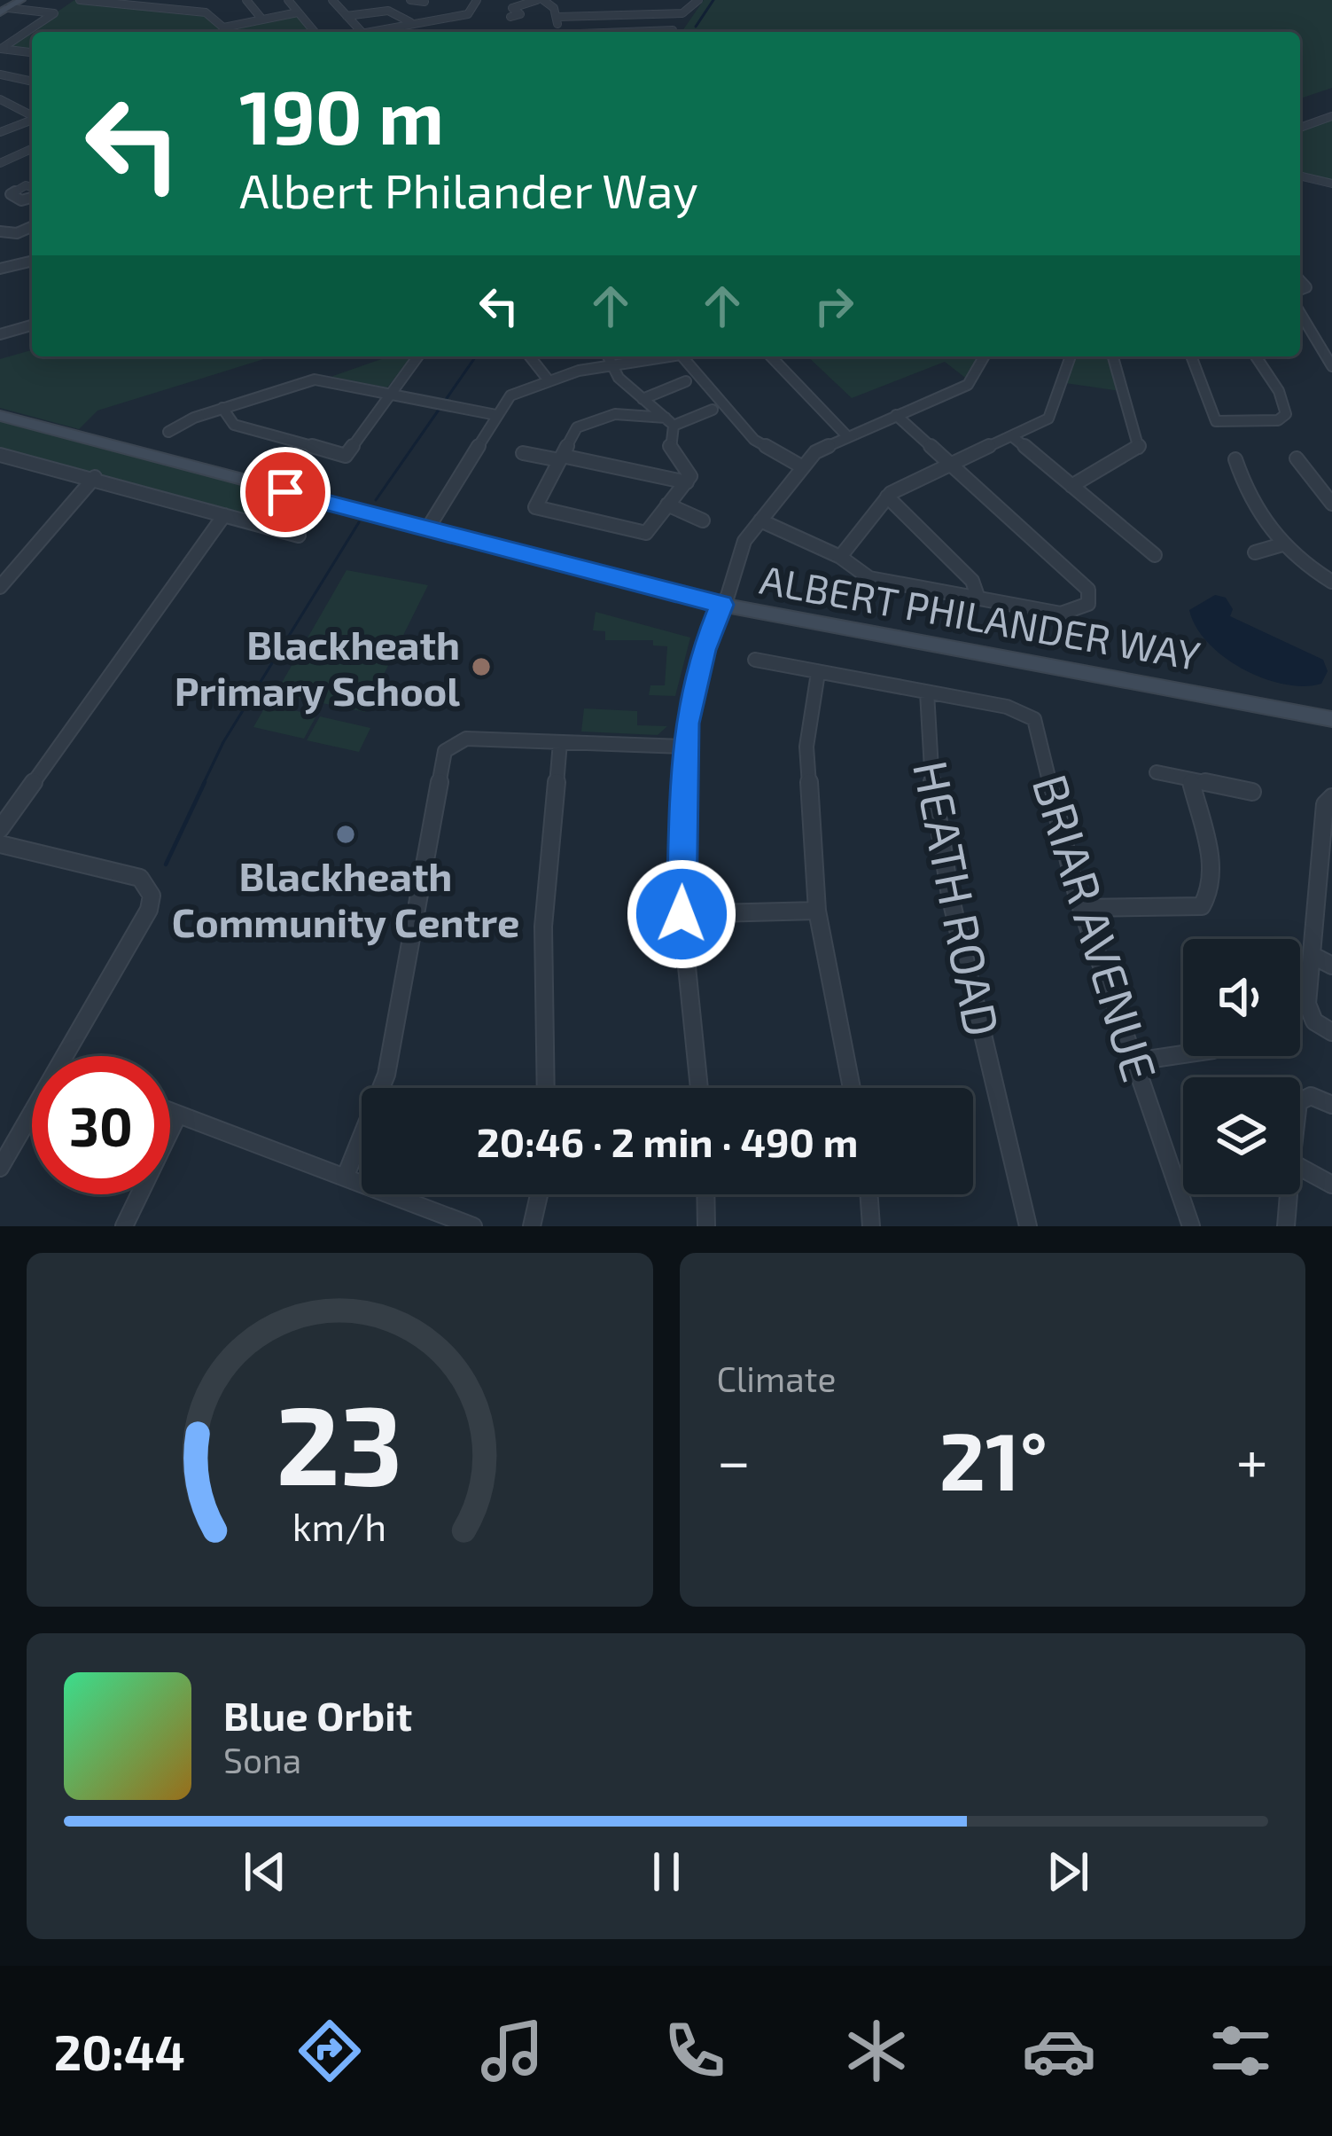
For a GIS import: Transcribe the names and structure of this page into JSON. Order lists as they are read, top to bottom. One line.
{"streets":{"street":["ALBERT PHILANDER WAY","HEATH ROAD","BRIAR AVENUE"]},"crossings":[["HEATH ROAD","BRIAR AVENUE"]],"places":["Blackheath Primary School","Blackheath Community Centre"],"page":{"turn":["190 m","Albert Philander Way"],"limit":"30","trip":"20:46 · 2 min · 490 m","tile":"Climate","heat":["−","21°","+"],"song":["Blue Orbit","Sona"],"tabs":"20:44","gauge":["23","km/h"]}}
